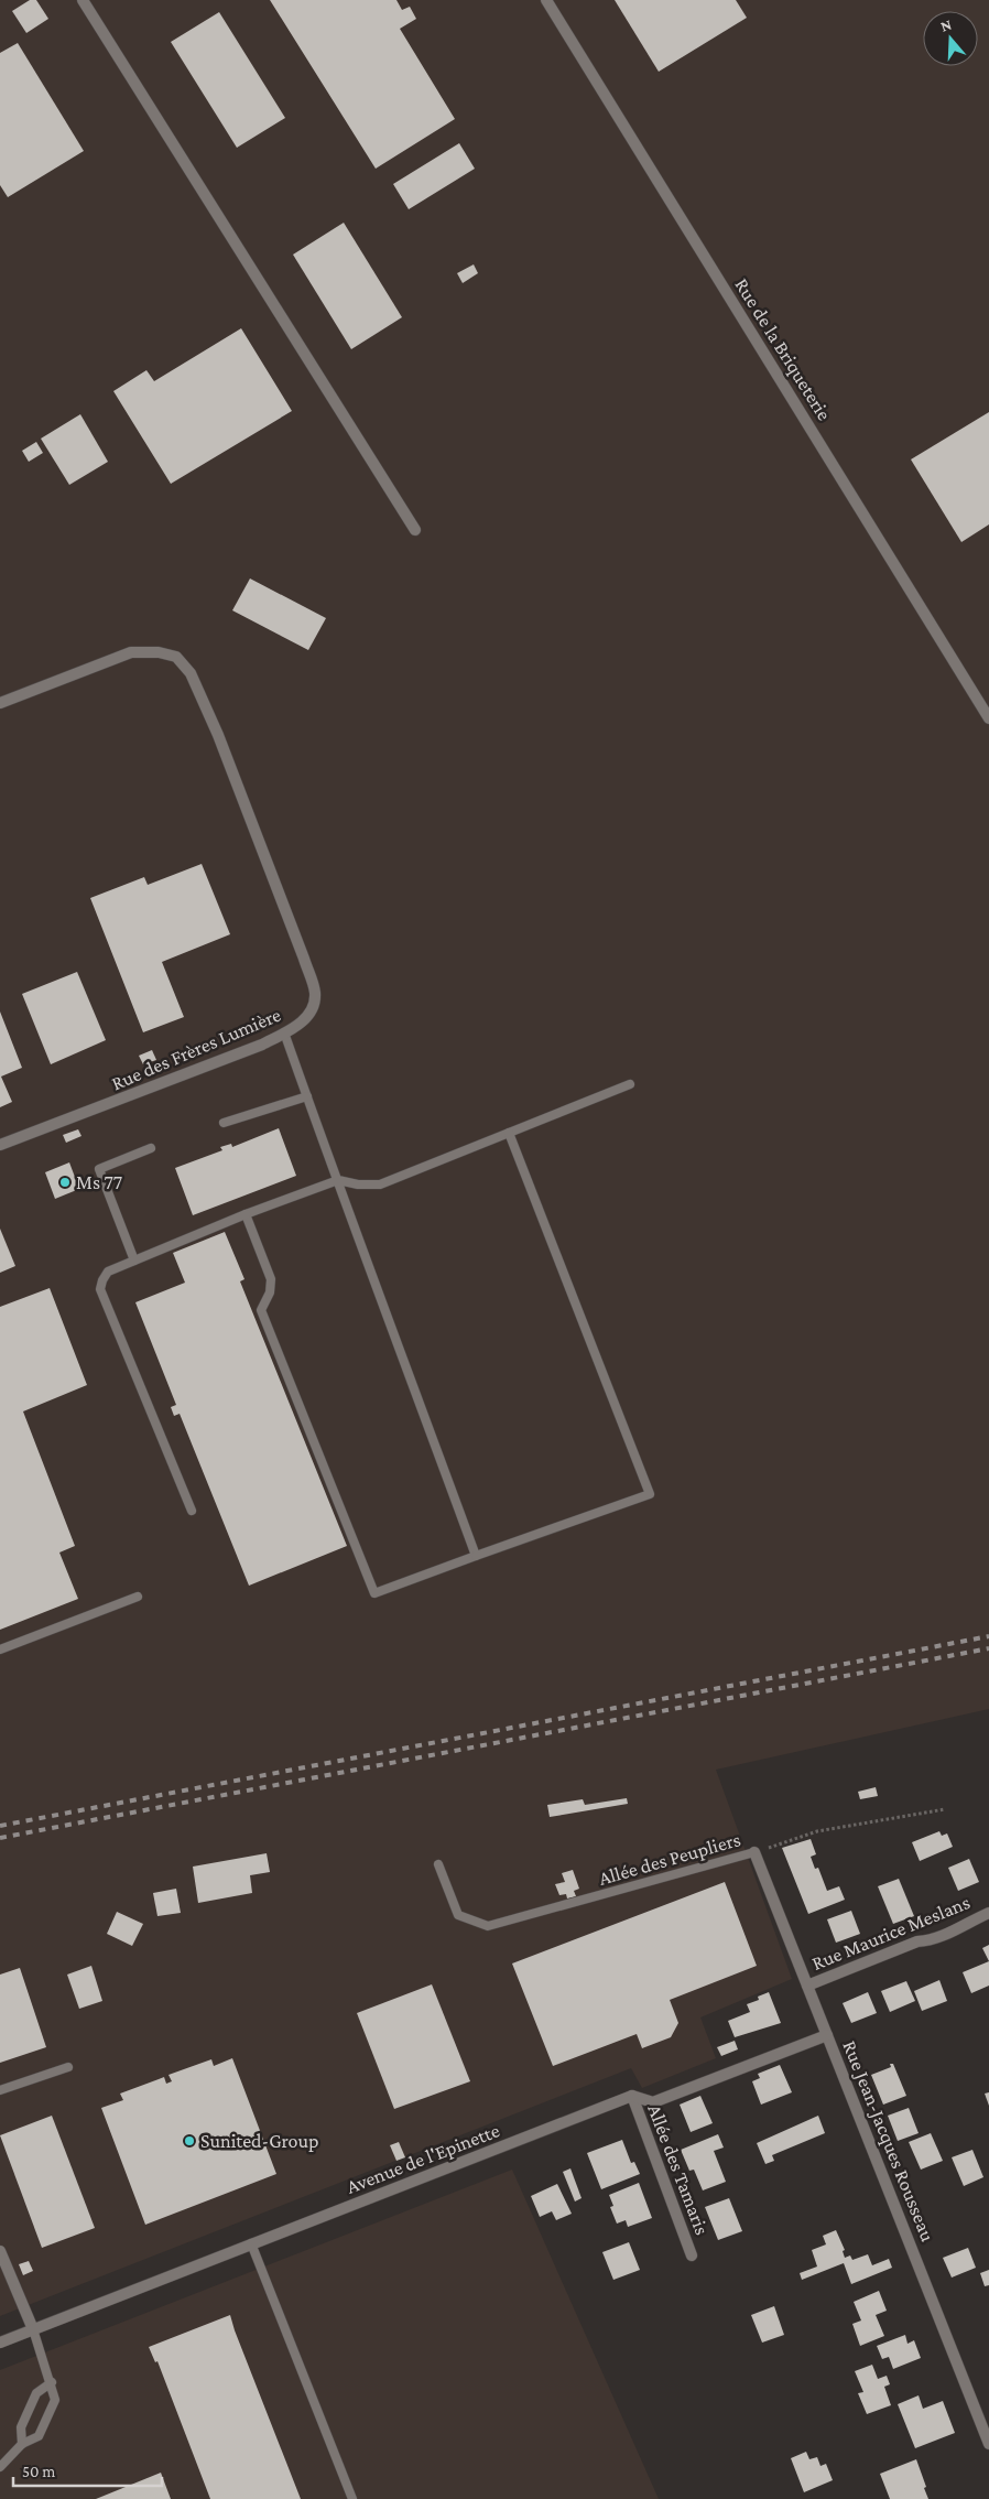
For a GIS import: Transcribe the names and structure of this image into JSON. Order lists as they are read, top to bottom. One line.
{"streets":{"street":["Rue de la Briqueterie","Rue des Frères Lumière","Rue Maurice Meslans","Rue Jean-Jacques Rousseau","Avenue de l'Epinette","Allée des Tamaris"],"lane":["Allée des Peupliers"]},"crossings":[["Allée des Peupliers","Rue Jean-Jacques Rousseau"],["Rue Maurice Meslans","Rue Jean-Jacques Rousseau"],["Avenue de l'Epinette","Allée des Tamaris"]],"places":["Ms 77","Sunited-Group"],"scale_bar":"50 m","north":"top"}
